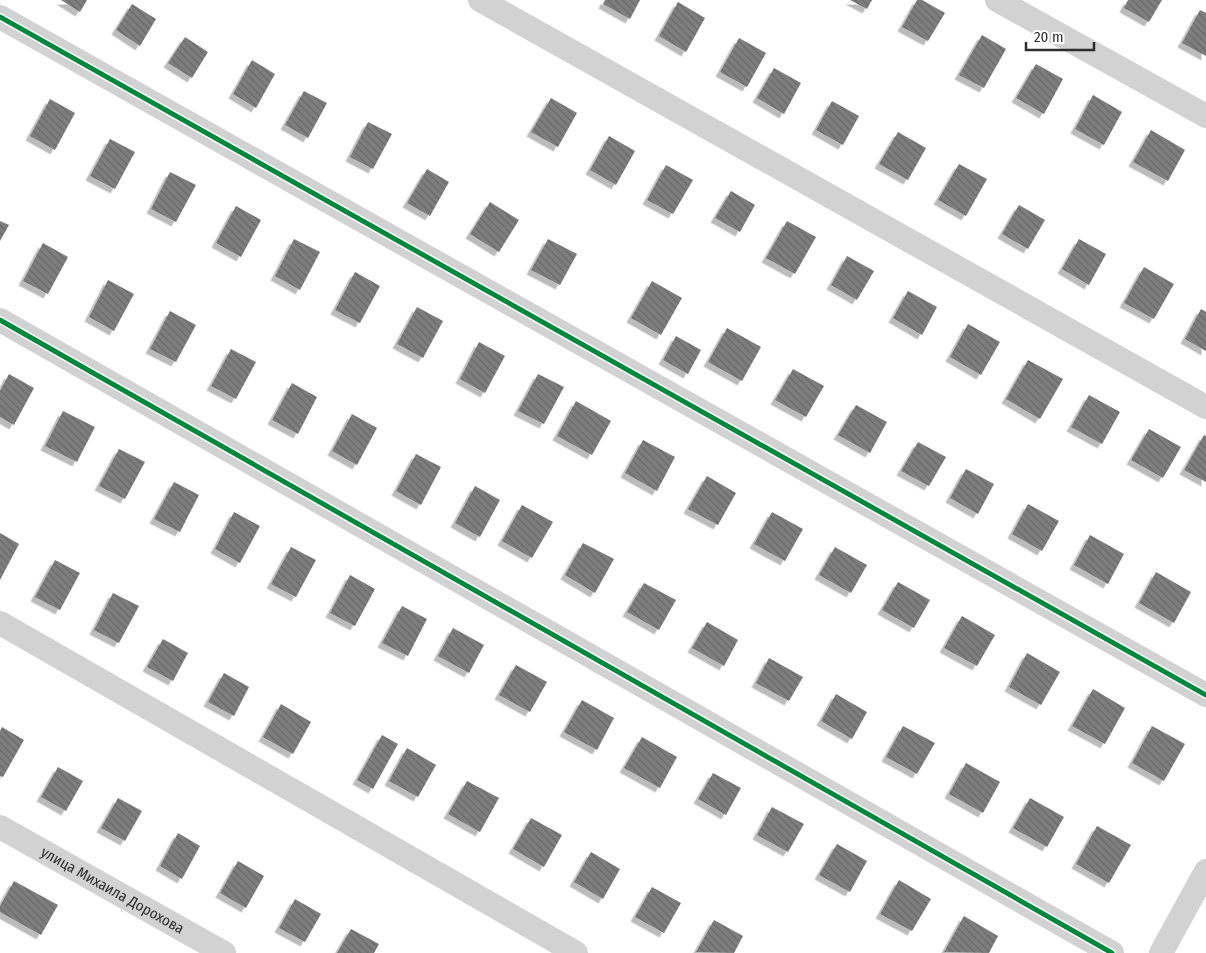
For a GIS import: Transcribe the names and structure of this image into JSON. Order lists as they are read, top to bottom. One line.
{"streets":{"street":["улица Михаила Дорохова"]},"scale_bar":"20 m"}
